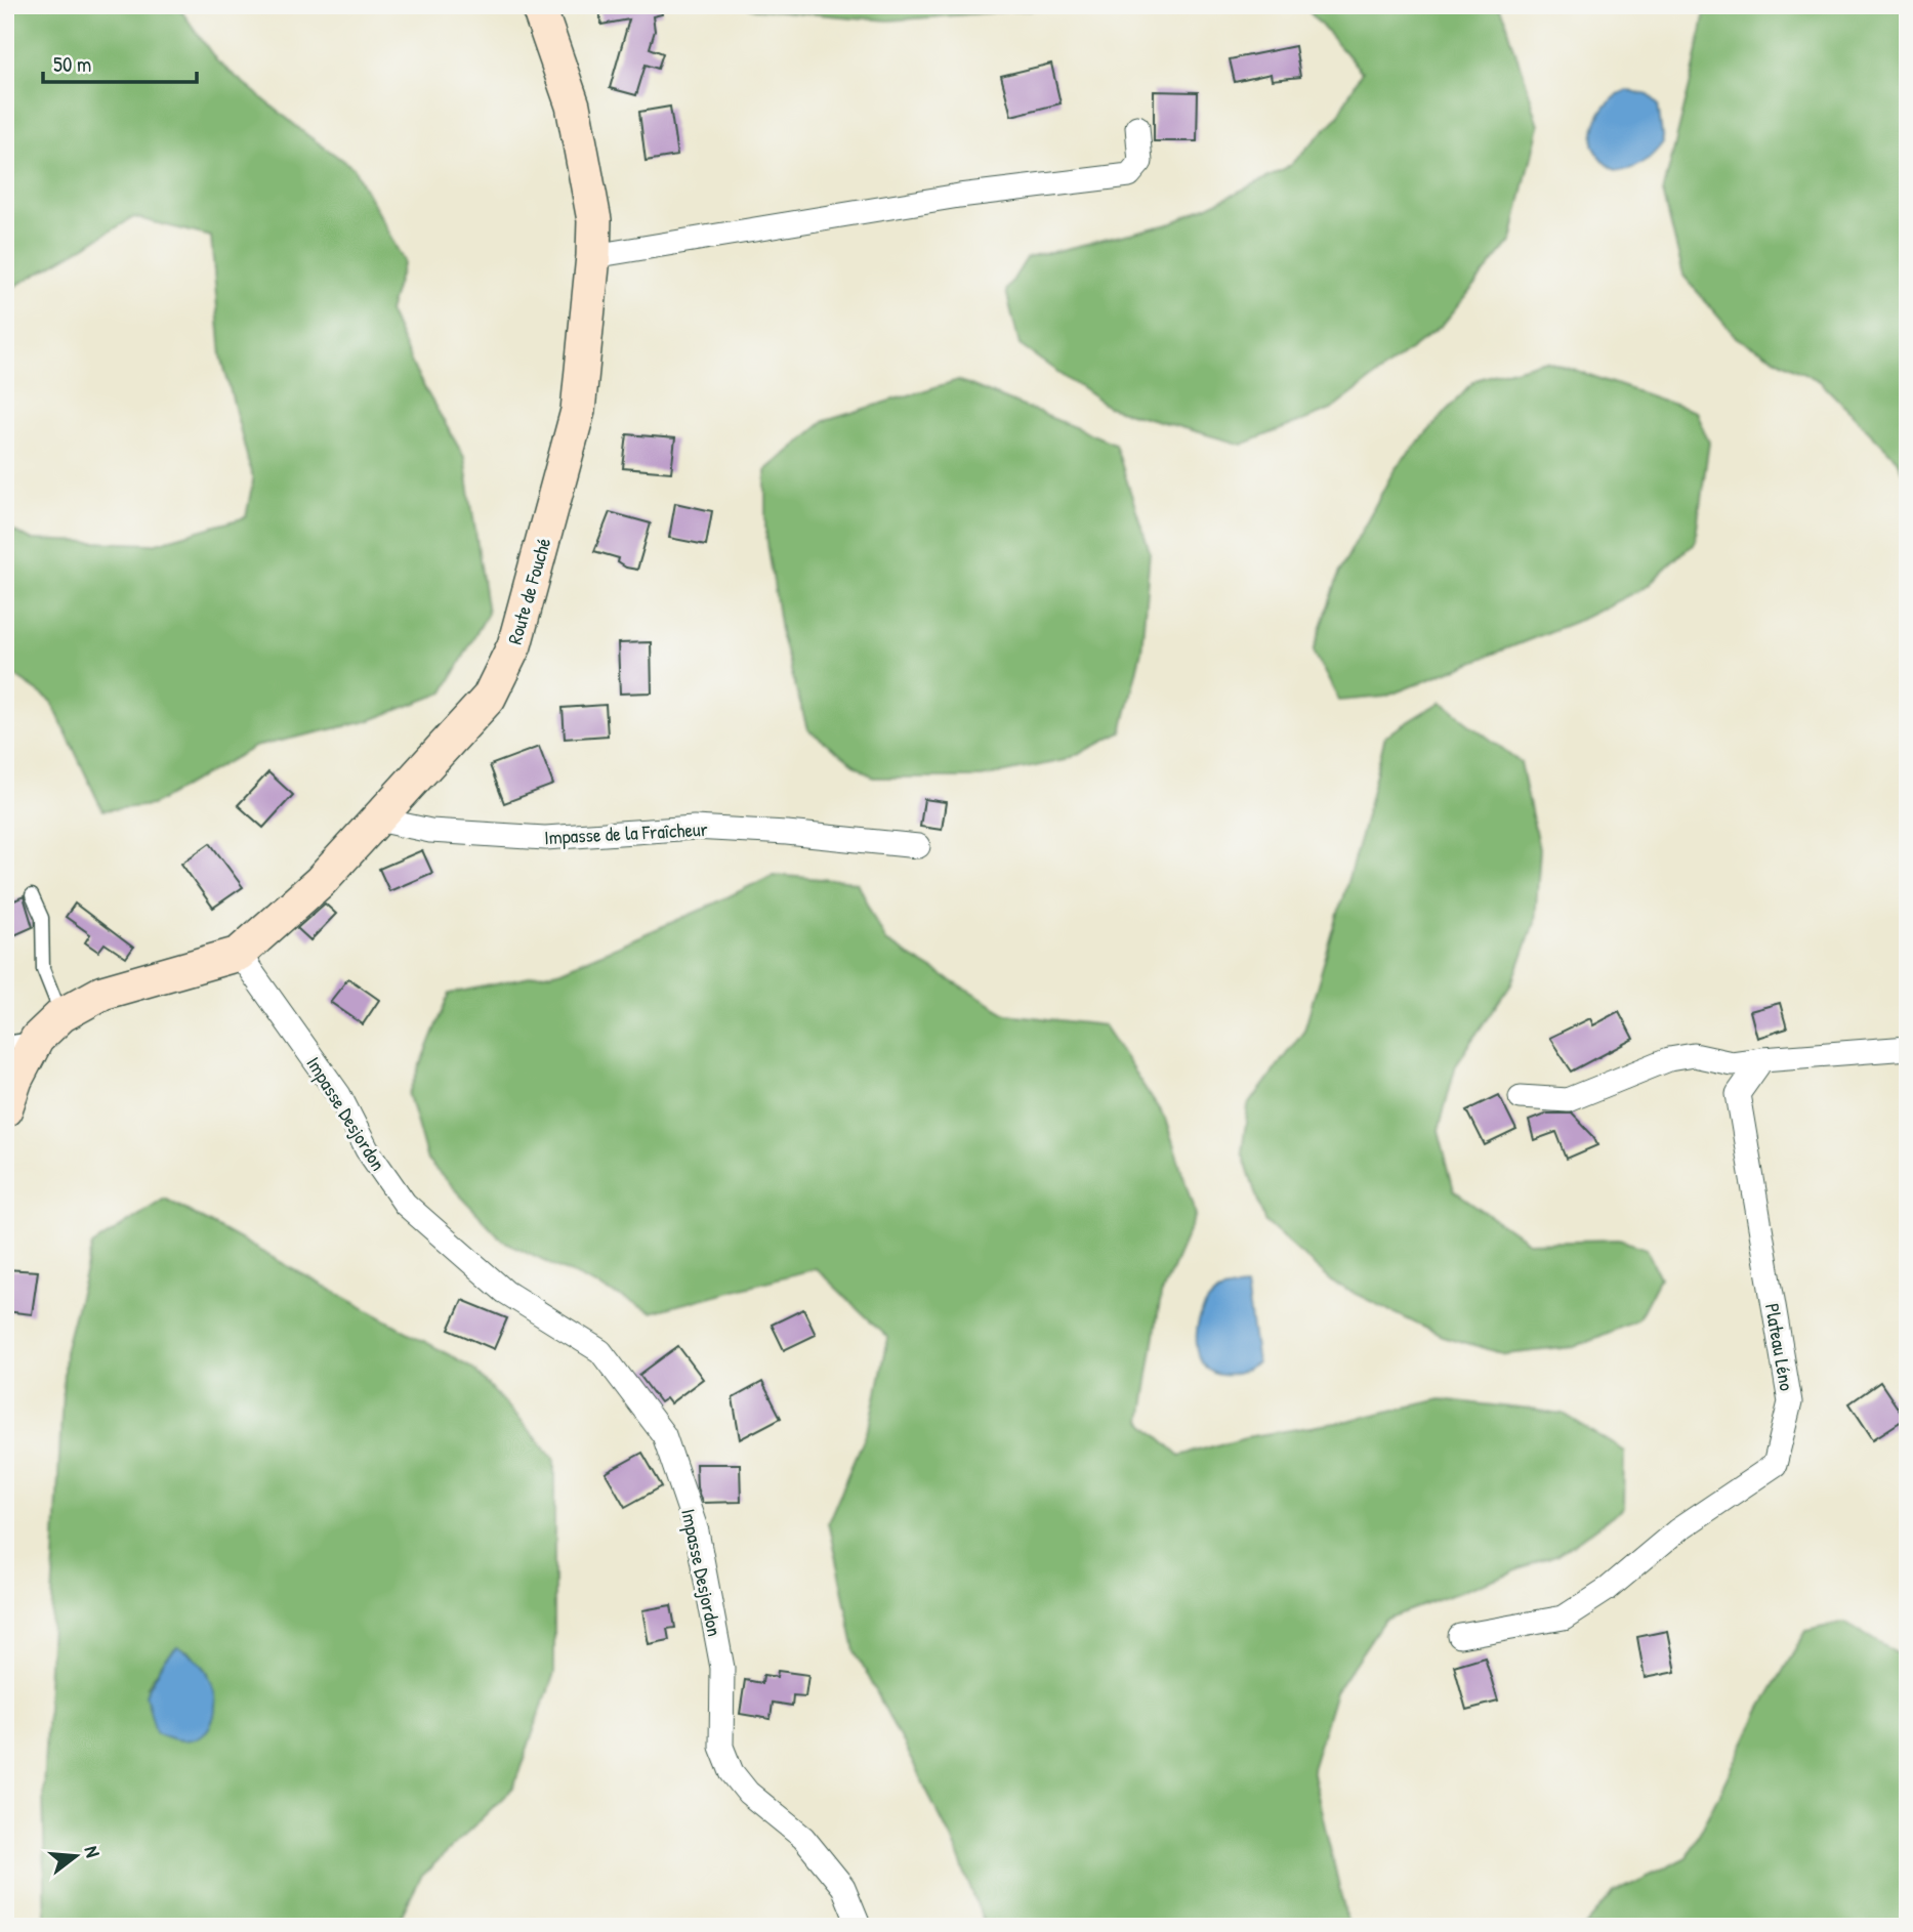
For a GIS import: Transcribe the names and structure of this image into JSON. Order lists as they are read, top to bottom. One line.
{"streets":{"main road":["Route de Fouché"],"street":["Impasse de la Fraîcheur","Impasse Desjordon","Plateau Léno"]},"crossings":[["Route de Fouché","Impasse de la Fraîcheur"],["Route de Fouché","Impasse Desjordon"]],"scale_bar":"50 m","north":"right"}
